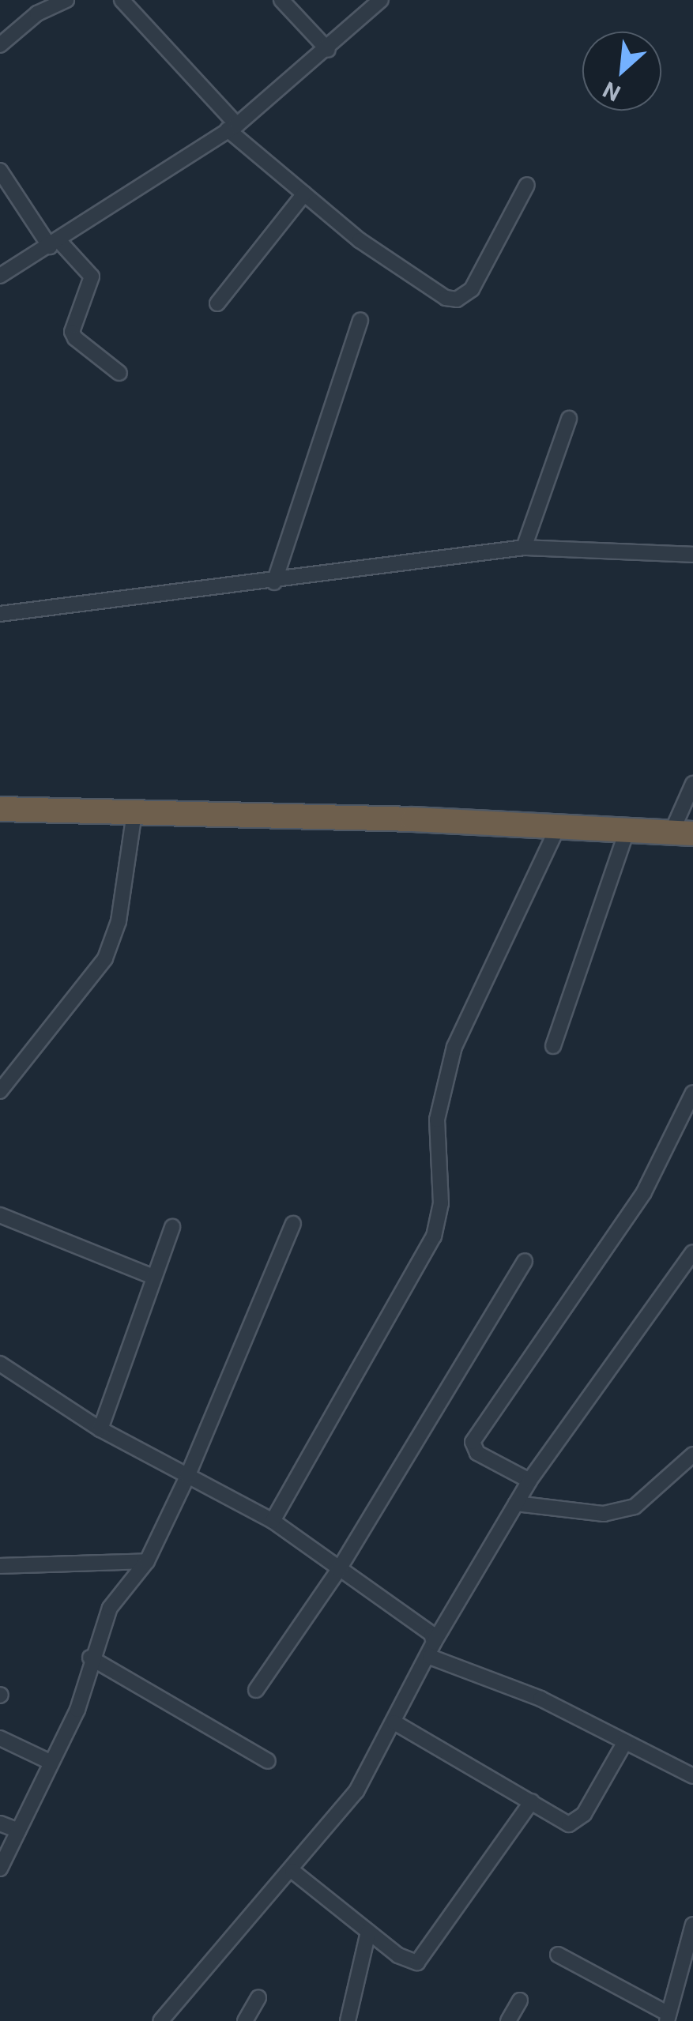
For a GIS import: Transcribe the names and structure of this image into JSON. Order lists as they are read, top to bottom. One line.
{"north":"bottom left"}
